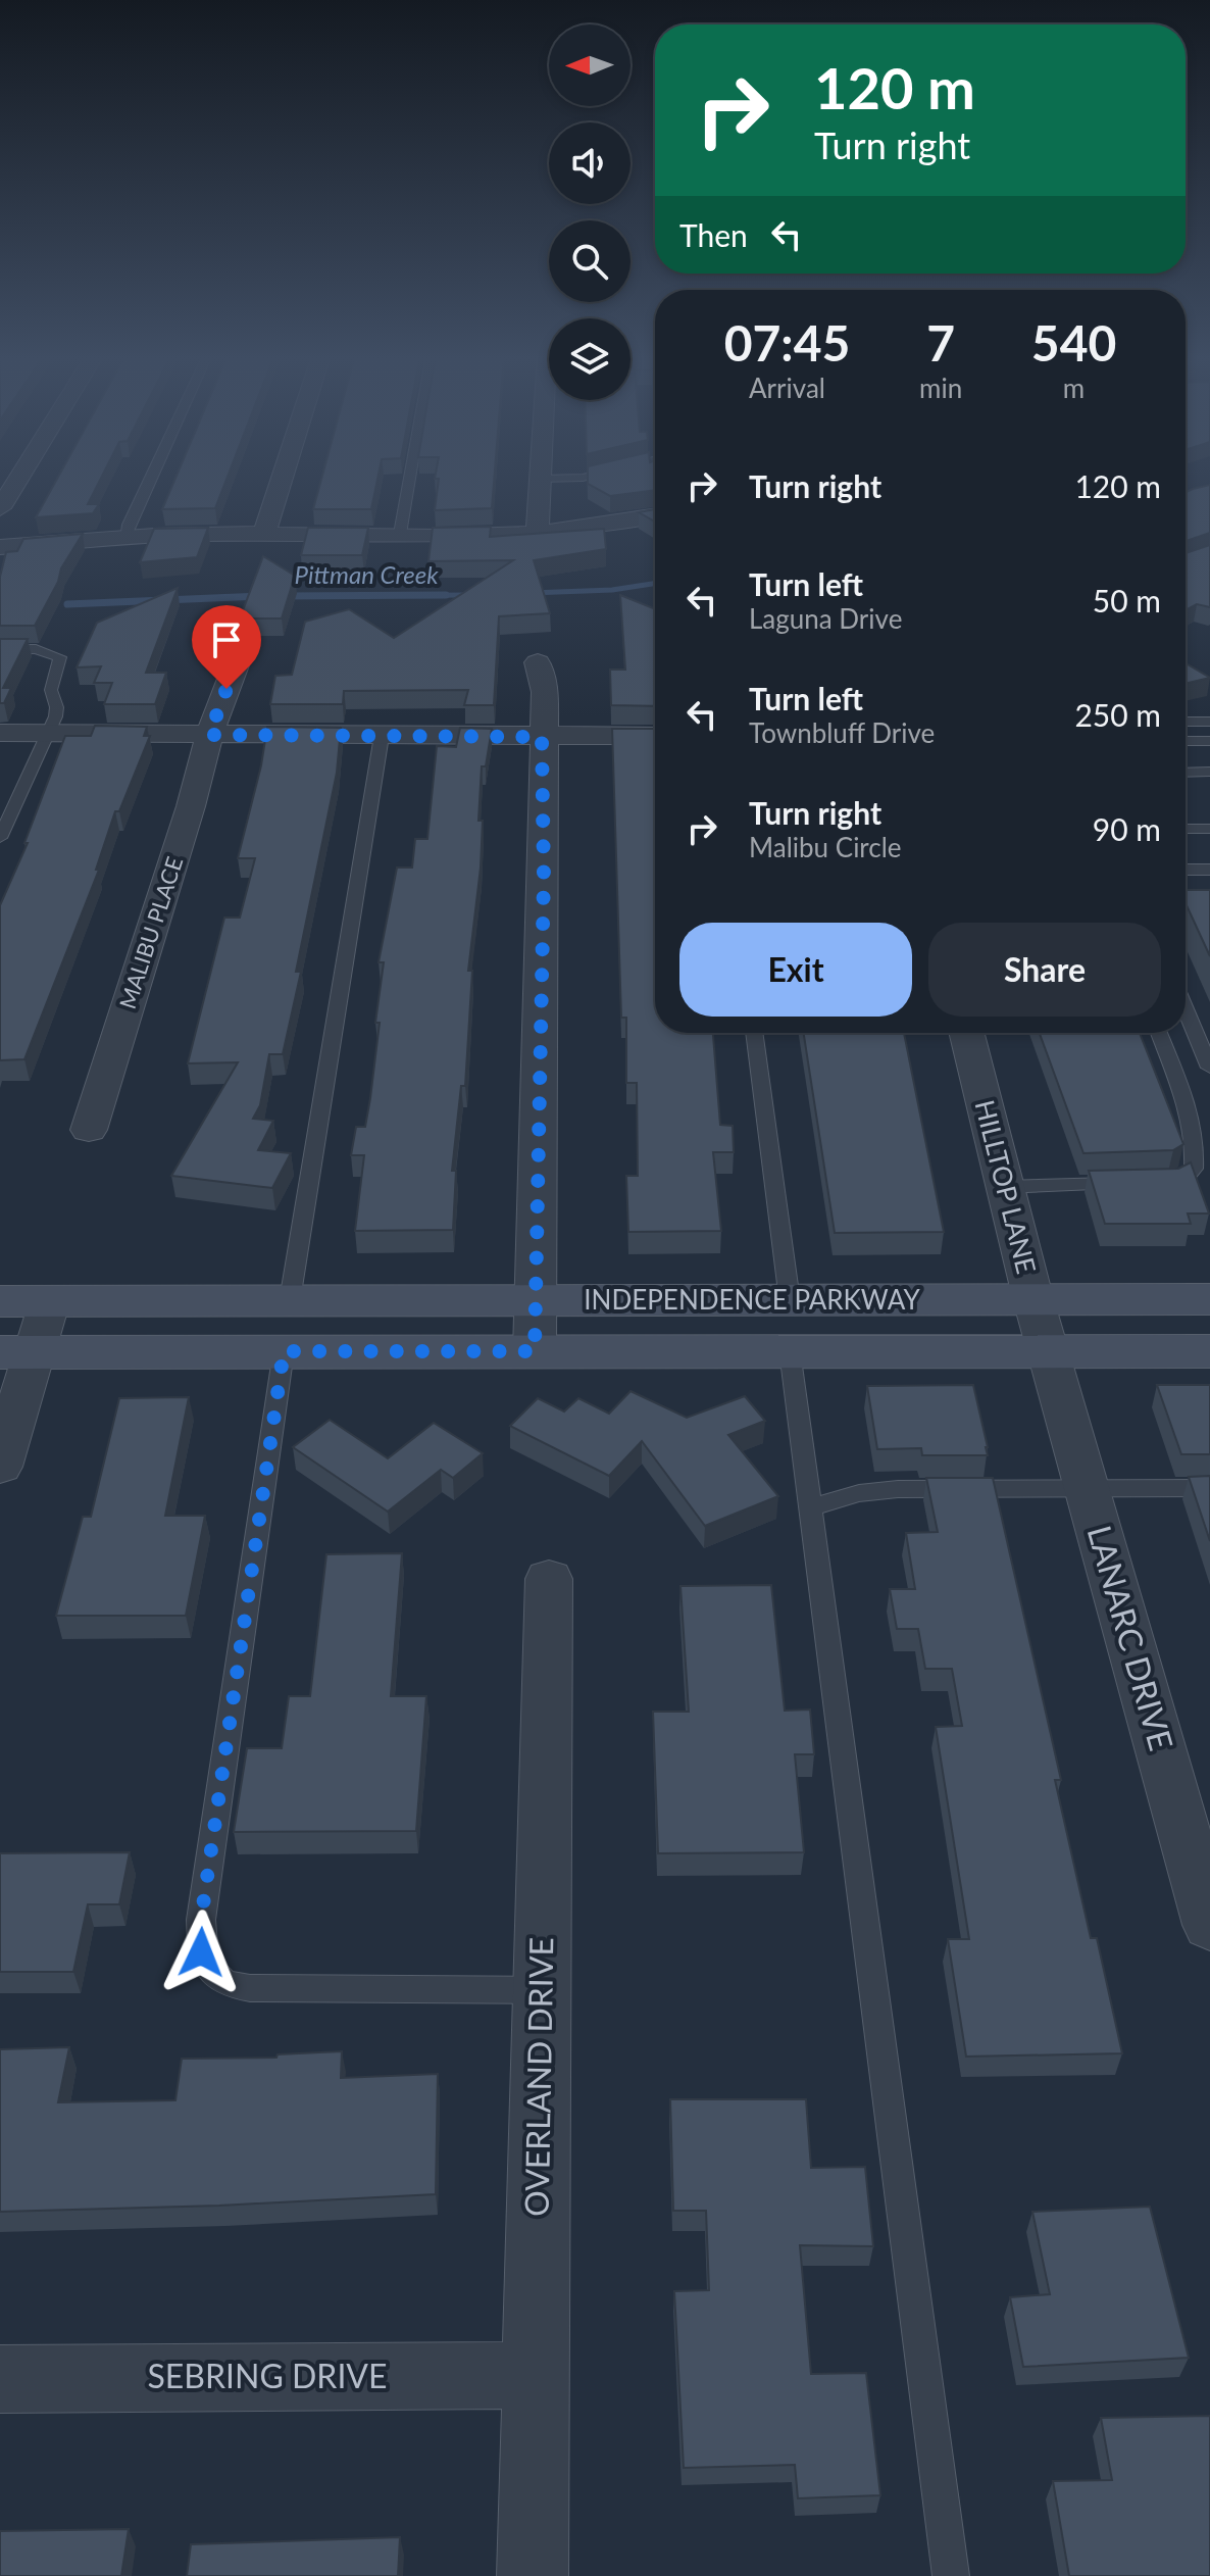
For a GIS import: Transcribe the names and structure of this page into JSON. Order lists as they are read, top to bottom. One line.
{"streets":{"main road":["INDEPENDENCE PARKWAY"],"street":["MALIBU PLACE","HILLTOP LANE","LANARC DRIVE","OVERLAND DRIVE","SEBRING DRIVE"]},"crossings":[["HILLTOP LANE","INDEPENDENCE PARKWAY"],["HILLTOP LANE","LANARC DRIVE"],["INDEPENDENCE PARKWAY","LANARC DRIVE"],["OVERLAND DRIVE","SEBRING DRIVE"]],"water":["Pittman Creek"],"north":"left","page":{"turn":["120 m","Turn right"],"then":"Then","eta":["07:45","Arrival","7","min","540","m"],"list":[{"name":"Turn right","value":"120 m"},{"name":"Turn left","note":"Laguna Drive","value":"50 m"},{"name":"Turn left","note":"Townbluff Drive","value":"250 m"},{"name":"Turn right","note":"Malibu Circle","value":"90 m"}],"buttons":["Exit","Share"]}}
